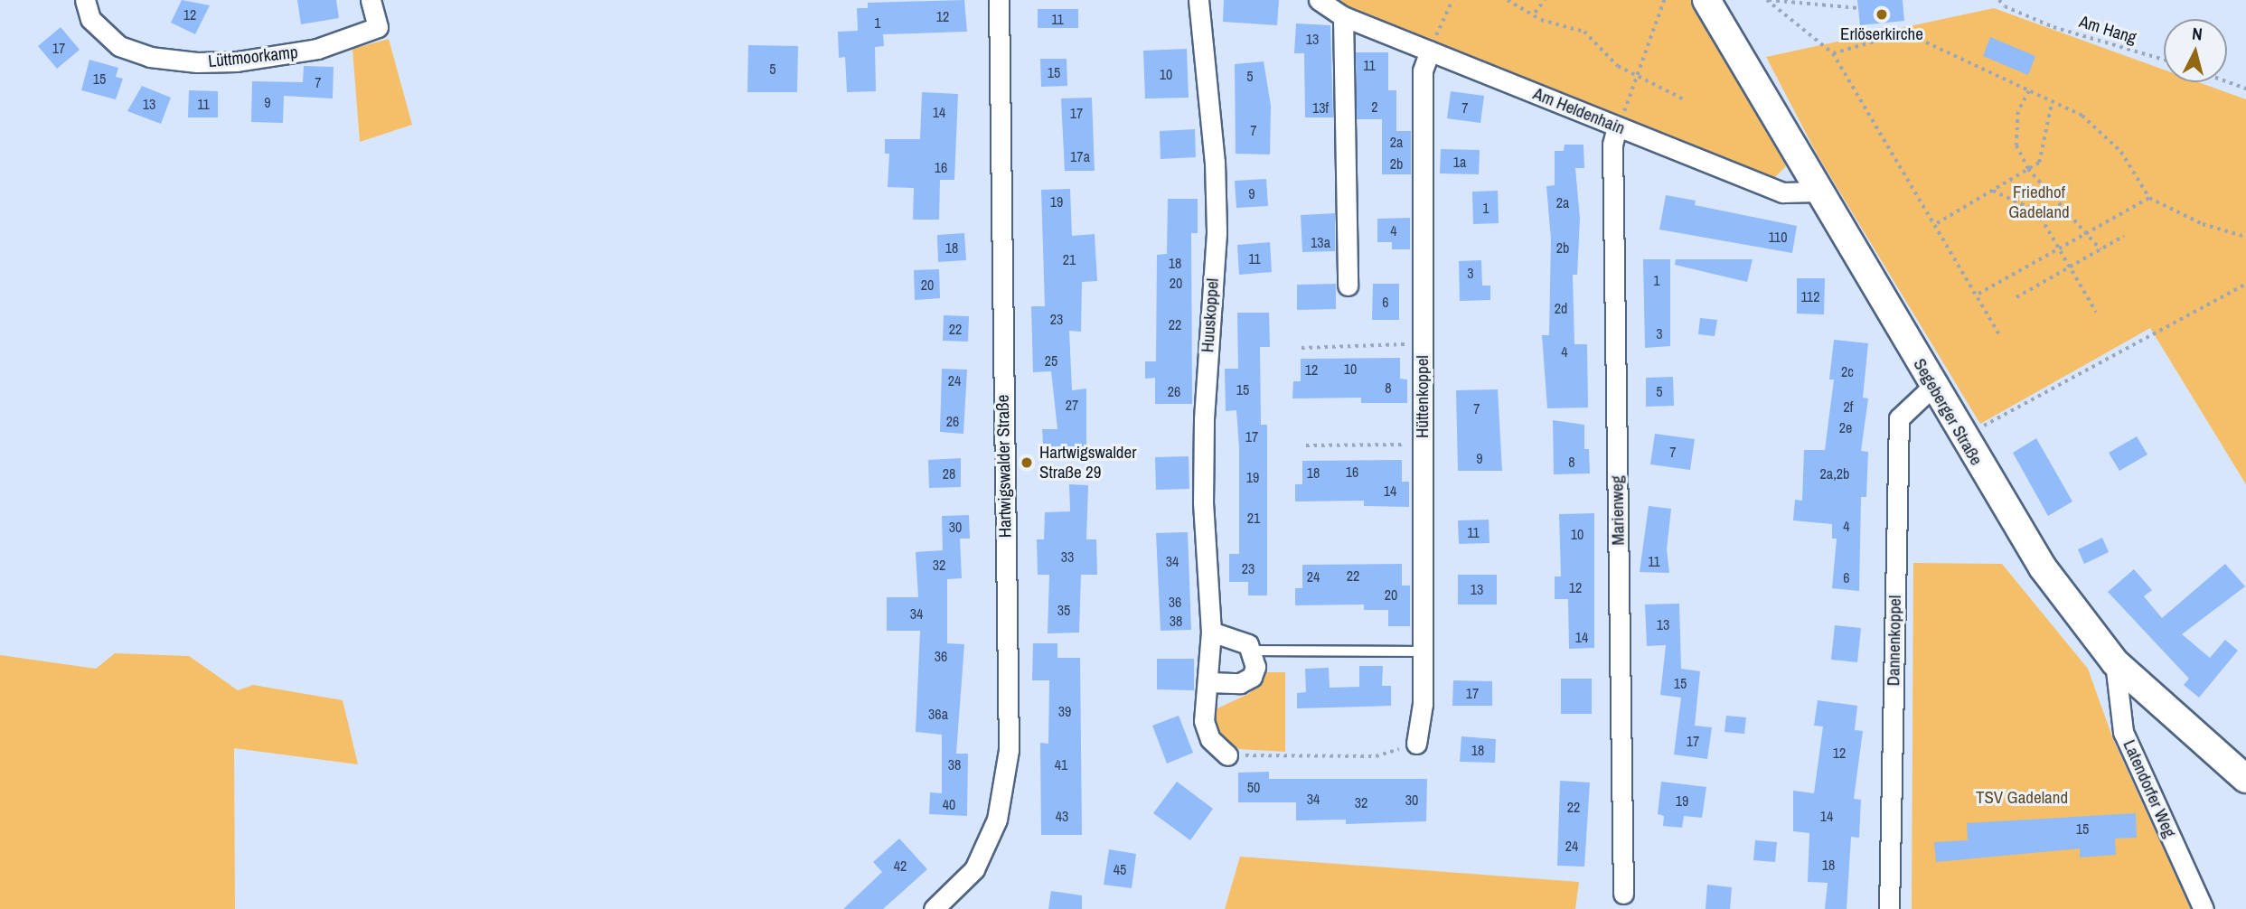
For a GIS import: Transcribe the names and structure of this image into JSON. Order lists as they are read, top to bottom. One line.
{"streets":{"main road":["Segeberger Straße"],"street":["Lüttmoorkamp","Am Heldenhain","Huuskoppel","Hüttenkoppel","Hartwigswalder Straße","Marienweg","Dannenkoppel","Latendorfer Weg"],"path":["Am Hang"]},"crossings":[["Am Heldenhain","Hüttenkoppel"],["Am Heldenhain","Segeberger Straße"],["Am Heldenhain","Marienweg"],["Segeberger Straße","Dannenkoppel"],["Segeberger Straße","Latendorfer Weg"]],"parks":["Friedhof Gadeland","TSV Gadeland"],"places":["Erlöserkirche","Hartwigswalder Straße 29"],"house_numbers":["12","12","11","1","13","17","11","5","15","10","5","15","7","9","13","11","2","13f","7","14","17","7","2a","17a","1a","2b","16","9","19","2a","1","4","110","13a","18","2b","11","21","18","3","1","20","20","112","6","2d","23","22","22","3","4","25","10","12","2c","24","8","15","26","5","27","2f","7","26","2e","17","7","9","8","16","18","28","2a,2b","19","14","21","4","30","11","10","33","34","11","32","23","22","24","6","12","13","20","36","35","34","38","13","14","36","15","17","39","36a","17","18","12","38","41","50","34","30","19","32","40","22","43","14","15","24","18","42","45"],"north":"top"}
